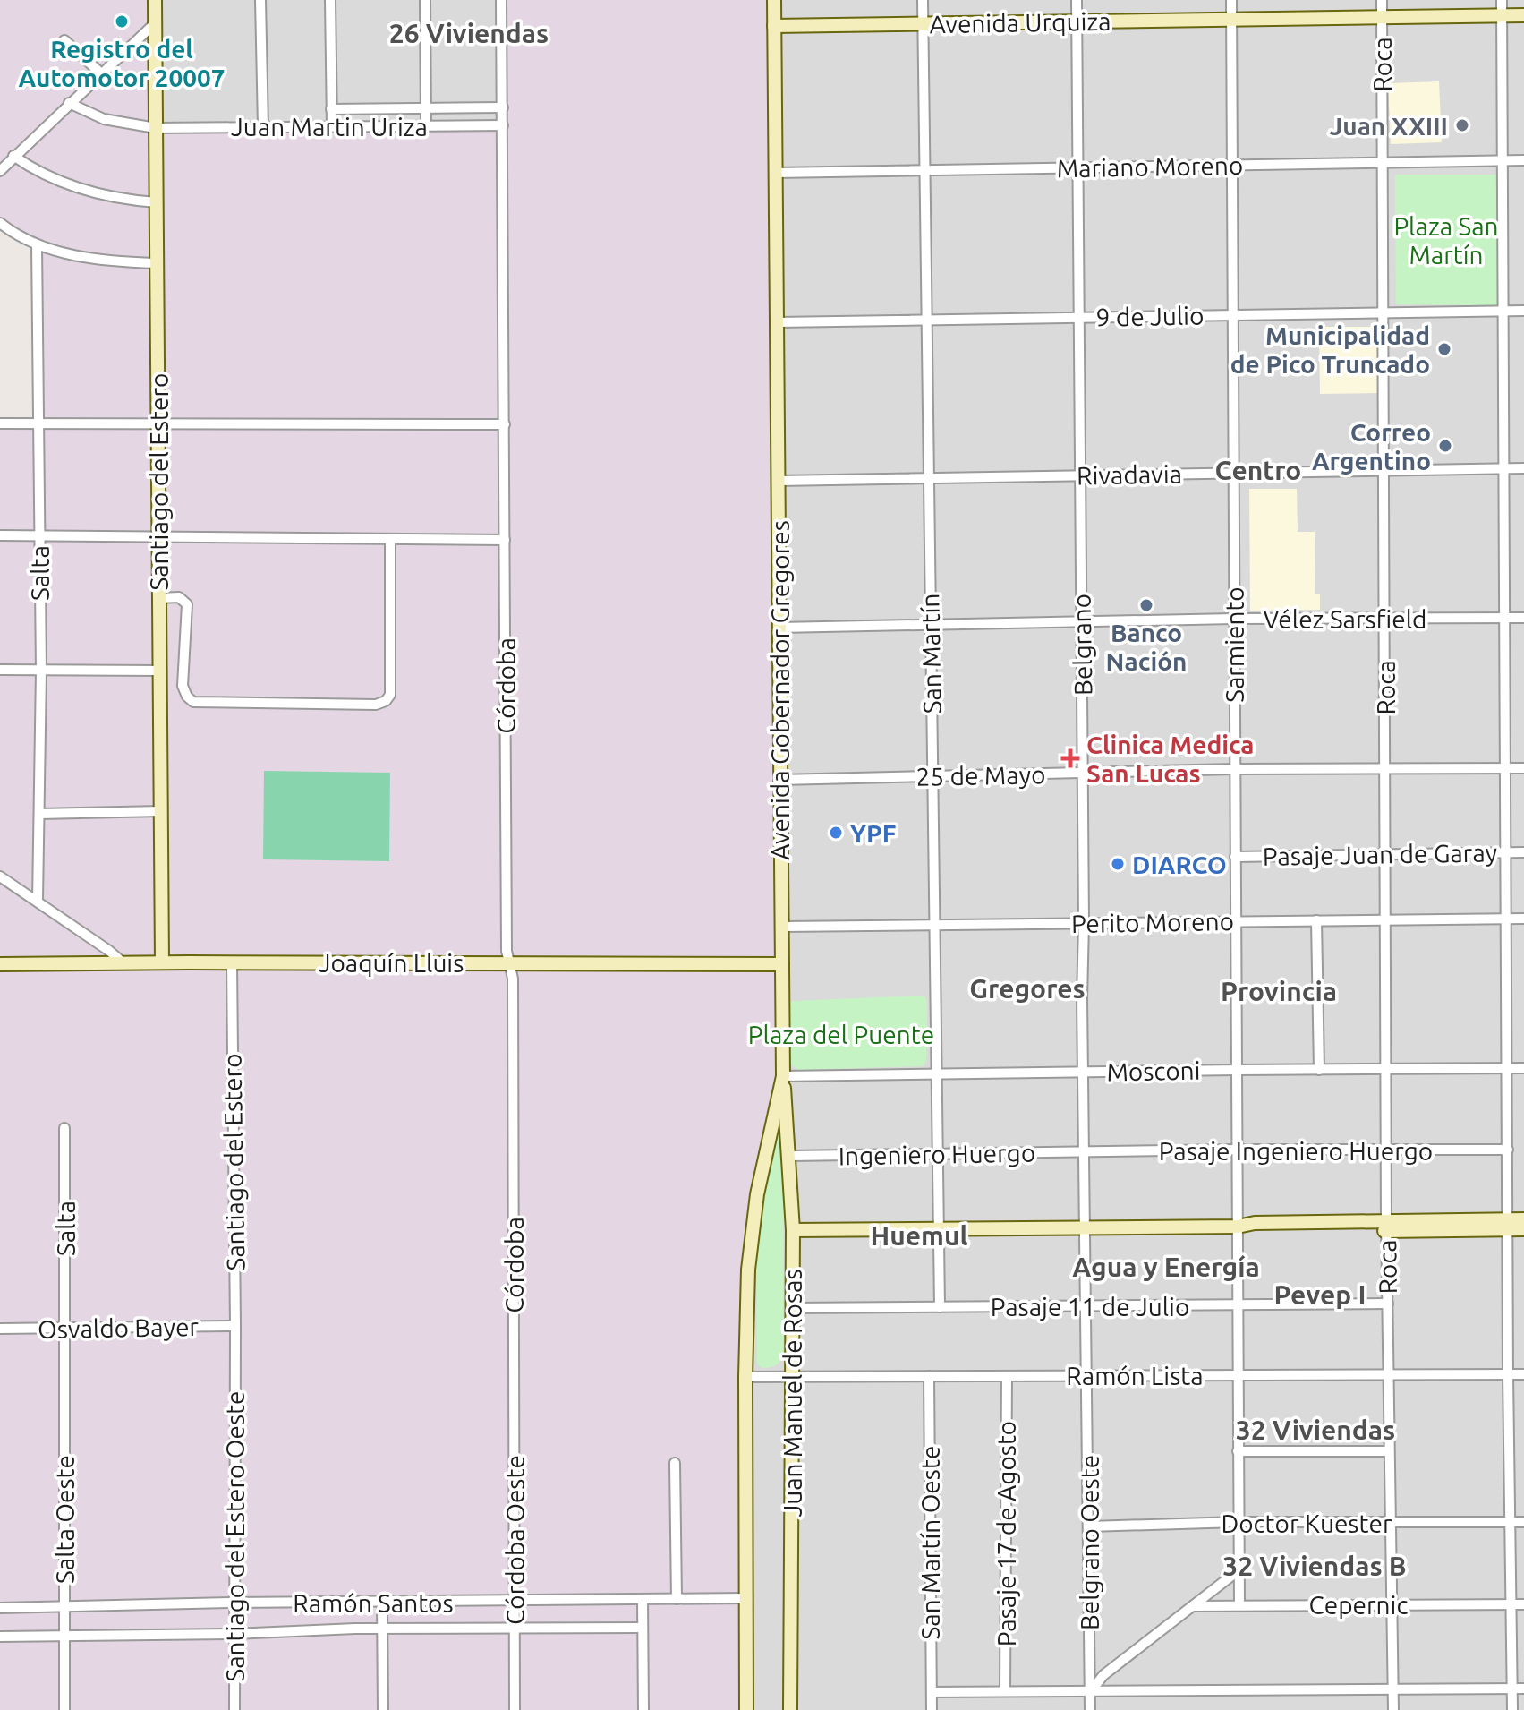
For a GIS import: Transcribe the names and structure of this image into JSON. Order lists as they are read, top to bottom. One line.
{"streets":{"street":["Avenida Urquiza","Roca","Juan Martin Uriza","Mariano Moreno","9 de Julio","Rivadavia","Santiago del Estero","Salta","Vélez Sarsfield","Belgrano","Sarmiento","San Martín","Córdoba","Avenida Gobernador Gregores","25 de Mayo","Pasaje Juan de Garay","Perito Moreno","Joaquín Lluis","Mosconi","Pasaje Ingeniero Huergo","Ingeniero Huergo","Pasaje 11 de Julio","Osvaldo Bayer","Ramón Lista","Juan Manuel de Rosas","Salta Oeste","Doctor Kuester","Pasaje 17 de Agosto","Santiago del Estero Oeste","Córdoba Oeste","San Martín Oeste","Belgrano Oeste","Ramón Santos","Cepernic"]},"crossings":[["Avenida Urquiza","Roca"],["Avenida Urquiza","Belgrano"],["Avenida Urquiza","Sarmiento"],["Avenida Urquiza","San Martín"],["Avenida Urquiza","Avenida Gobernador Gregores"],["Roca","Mariano Moreno"],["Roca","9 de Julio"],["Roca","Rivadavia"],["Roca","Vélez Sarsfield"],["Roca","25 de Mayo"],["Roca","Pasaje Juan de Garay"],["Roca","Perito Moreno"],["Roca","Mosconi"],["Roca","Pasaje Ingeniero Huergo"],["Roca","Pasaje 11 de Julio"],["Roca","Ramón Lista"],["Roca","Doctor Kuester"],["Roca","Cepernic"],["Juan Martin Uriza","Santiago del Estero"],["Juan Martin Uriza","Córdoba"],["Mariano Moreno","Belgrano"],["Mariano Moreno","Sarmiento"],["Mariano Moreno","San Martín"],["Mariano Moreno","Avenida Gobernador Gregores"],["9 de Julio","Belgrano"],["9 de Julio","Sarmiento"],["9 de Julio","San Martín"],["9 de Julio","Avenida Gobernador Gregores"],["Rivadavia","Belgrano"],["Rivadavia","Sarmiento"],["Rivadavia","San Martín"],["Rivadavia","Avenida Gobernador Gregores"],["Santiago del Estero","Joaquín Lluis"],["Santiago del Estero","Osvaldo Bayer"],["Santiago del Estero","Santiago del Estero Oeste"],["Salta","Osvaldo Bayer"],["Salta","Salta Oeste"],["Vélez Sarsfield","Belgrano"],["Vélez Sarsfield","Sarmiento"],["Vélez Sarsfield","San Martín"],["Vélez Sarsfield","Avenida Gobernador Gregores"],["Belgrano","25 de Mayo"],["Belgrano","Perito Moreno"],["Belgrano","Mosconi"],["Belgrano","Pasaje Ingeniero Huergo"],["Belgrano","Ingeniero Huergo"],["Belgrano","Pasaje 11 de Julio"],["Belgrano","Ramón Lista"],["Belgrano","Belgrano Oeste"],["Sarmiento","25 de Mayo"],["Sarmiento","Pasaje Juan de Garay"],["Sarmiento","Perito Moreno"],["Sarmiento","Mosconi"],["Sarmiento","Pasaje Ingeniero Huergo"],["Sarmiento","Pasaje 11 de Julio"],["Sarmiento","Ramón Lista"],["Sarmiento","Doctor Kuester"],["Sarmiento","Cepernic"],["San Martín","25 de Mayo"],["San Martín","Perito Moreno"],["San Martín","Mosconi"],["San Martín","Ingeniero Huergo"],["San Martín","Pasaje 11 de Julio"],["Córdoba","Joaquín Lluis"],["Córdoba","Córdoba Oeste"],["Avenida Gobernador Gregores","25 de Mayo"],["Avenida Gobernador Gregores","Perito Moreno"],["Avenida Gobernador Gregores","Joaquín Lluis"],["Avenida Gobernador Gregores","Mosconi"],["Avenida Gobernador Gregores","Ramón Lista"],["Avenida Gobernador Gregores","Juan Manuel de Rosas"],["Avenida Gobernador Gregores","Ramón Santos"],["Mosconi","Juan Manuel de Rosas"],["Pasaje Ingeniero Huergo","Ingeniero Huergo"],["Ingeniero Huergo","Juan Manuel de Rosas"],["Pasaje 11 de Julio","Juan Manuel de Rosas"],["Osvaldo Bayer","Salta Oeste"],["Ramón Lista","Juan Manuel de Rosas"],["Ramón Lista","Pasaje 17 de Agosto"],["Ramón Lista","San Martín Oeste"],["Ramón Lista","Belgrano Oeste"],["Salta Oeste","Ramón Santos"],["Doctor Kuester","Belgrano Oeste"],["Santiago del Estero Oeste","Ramón Santos"],["Córdoba Oeste","Ramón Santos"]],"districts":["26 Viviendas","Centro","Gregores","Provincia","Huemul","Agua y Energía","Pevep I","32 Viviendas","32 Viviendas B"],"parks":["Plaza San Martín","Plaza del Puente"],"places":{"other":["Registro del Automotor 20007","Juan XXIII","Municipalidad de Pico Truncado","Correo Argentino","Banco Nación","YPF","DIARCO"],"health":["Clinica Medica San Lucas"]}}
